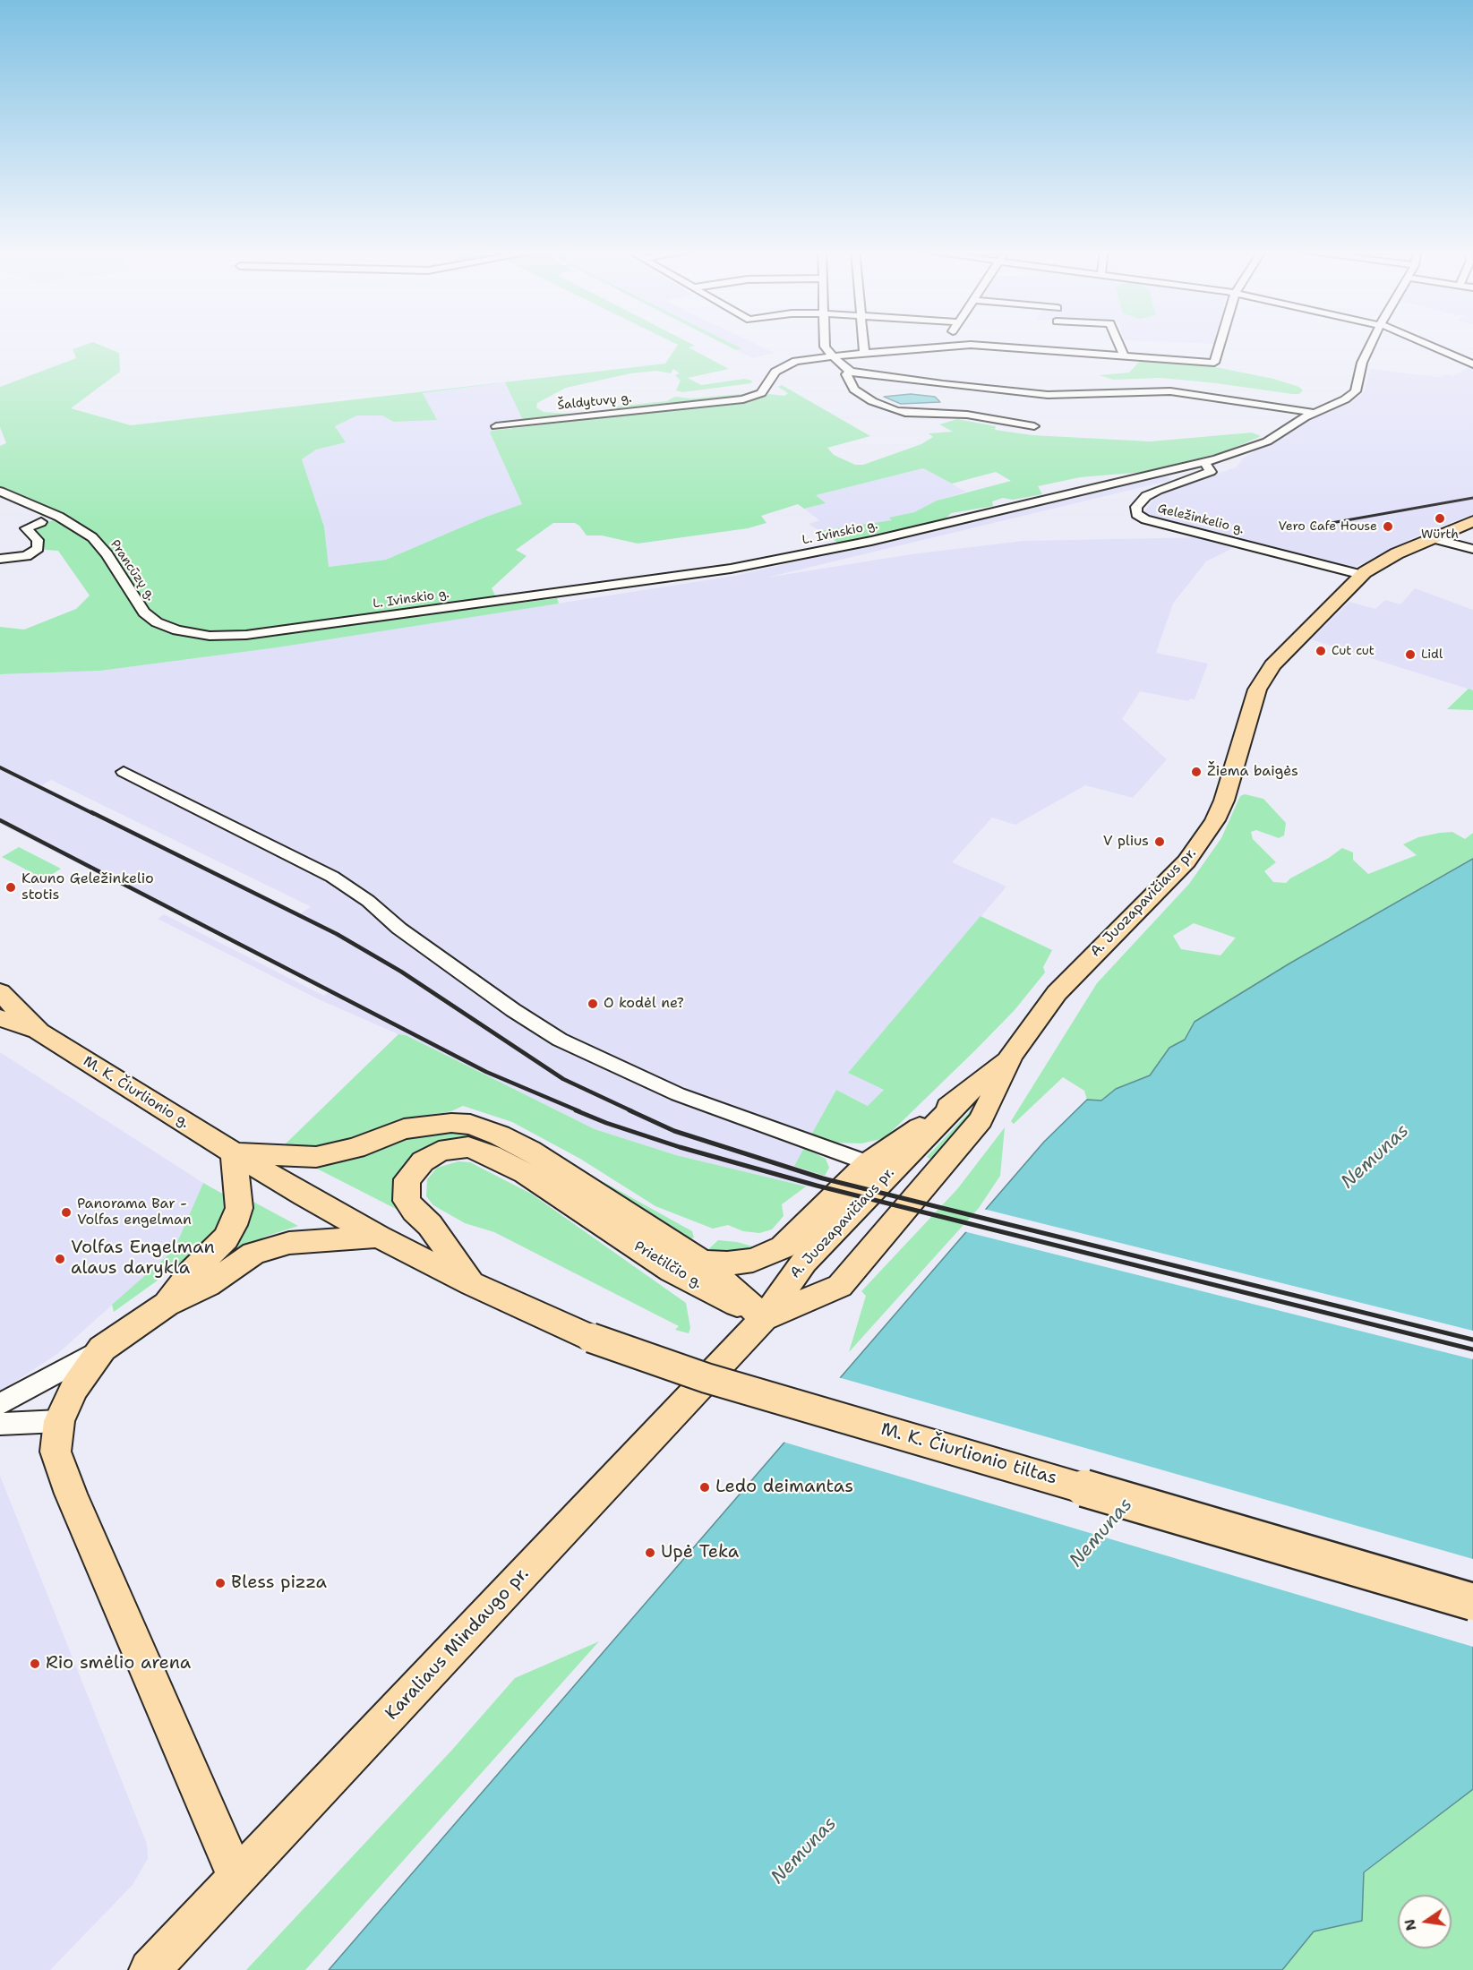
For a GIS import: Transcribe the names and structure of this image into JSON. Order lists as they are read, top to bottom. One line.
{"streets":{"main road":["A. Juozapavičiaus pr.","M. K. Čiurlionio g.","Prietilčio g.","M. K. Čiurlionio tiltas","Karaliaus Mindaugo pr."],"street":["Šaldytuvų g.","Geležinkelio g.","L. Ivinskio g.","Prancūzų g."]},"crossings":[["Geležinkelio g.","L. Ivinskio g."],["Geležinkelio g.","A. Juozapavičiaus pr."],["L. Ivinskio g.","Prancūzų g."],["A. Juozapavičiaus pr.","Prietilčio g."],["A. Juozapavičiaus pr.","Karaliaus Mindaugo pr."],["M. K. Čiurlionio g.","Prietilčio g."],["Prietilčio g.","M. K. Čiurlionio tiltas"],["Prietilčio g.","Karaliaus Mindaugo pr."]],"water":["Nemunas"],"places":["Würth","Vero Cafe House","Cut cut","Lidl","Žiema baigės","V plius","Kauno Geležinkelio stotis","O kodėl ne?","Panorama Bar - Volfas engelman","Volfas Engelman alaus darykla","Ledo deimantas","Upė Teka","Bless pizza","Rio smėlio arena"],"north":"left"}
